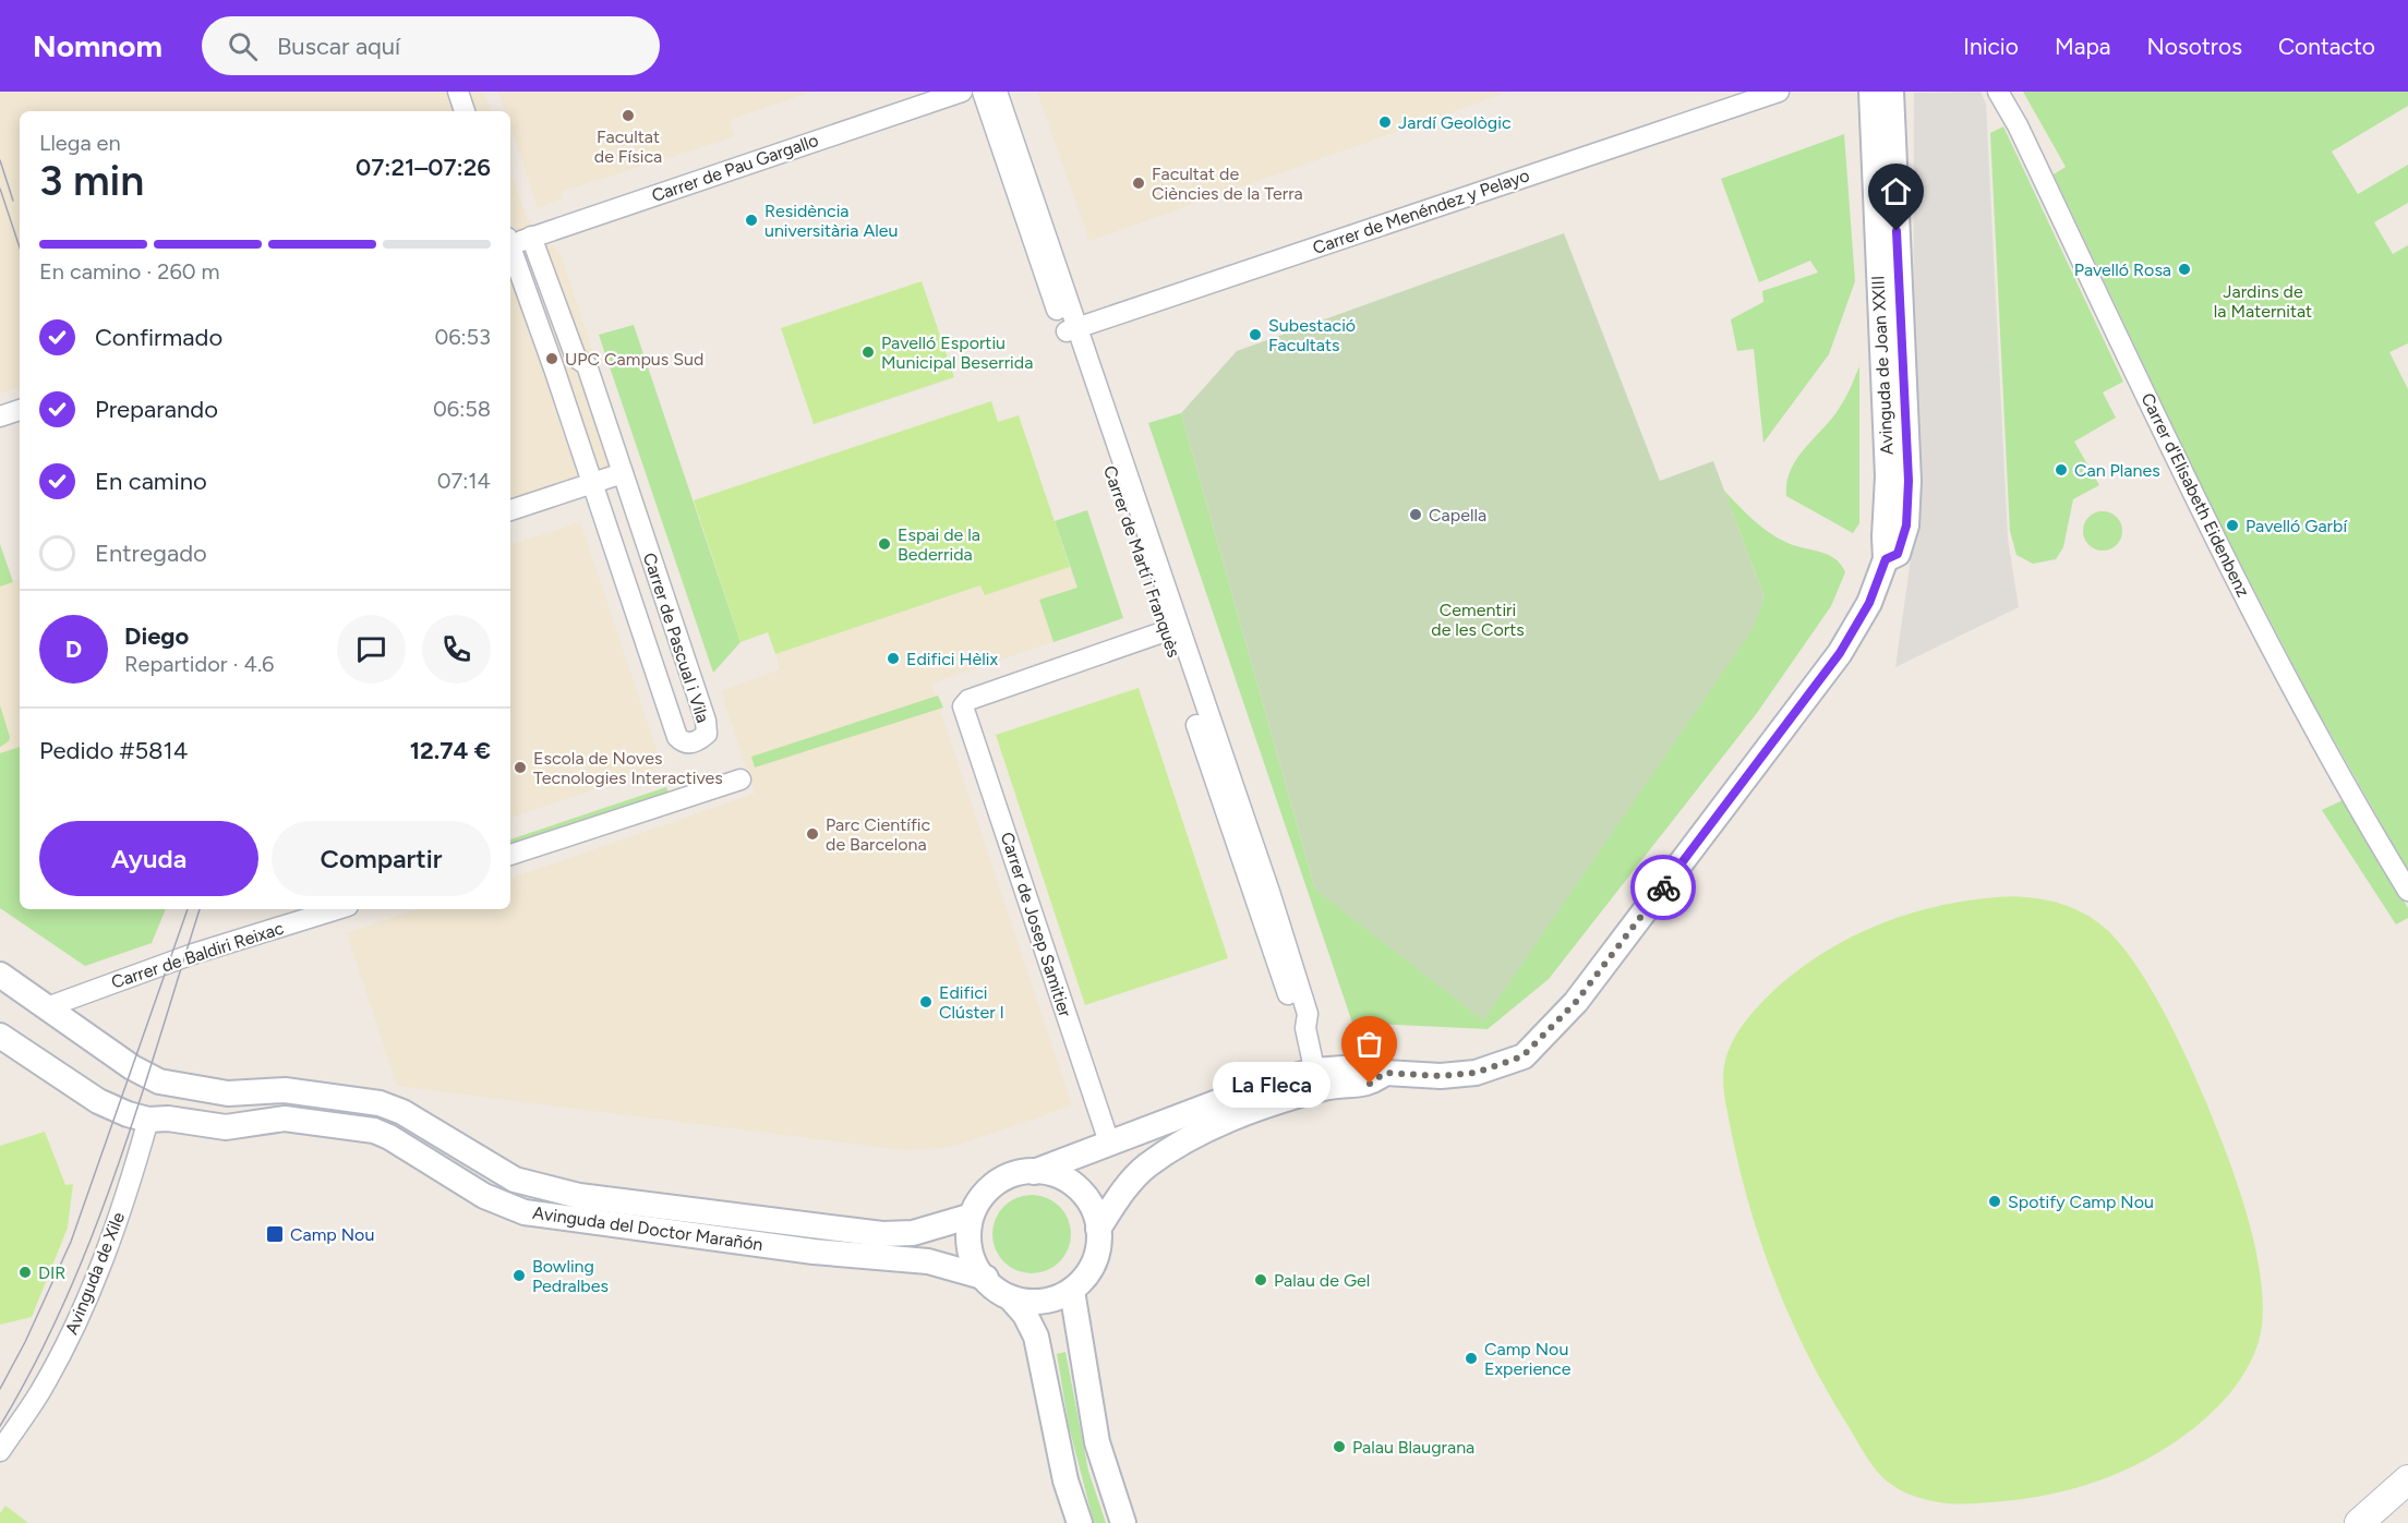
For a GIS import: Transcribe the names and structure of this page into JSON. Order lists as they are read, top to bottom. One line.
{"streets":{"street":["Carrer de Pau Gargallo","Carrer de Menéndez y Pelayo","Avinguda de Joan XXIII","Carrer d'Elisabeth Eidenbenz","Carrer de Martí i Franquès","Carrer de Pascual i Vila","Carrer de Josep Samitier","Carrer de Baldiri Reixac","Avinguda del Doctor Marañón","Avinguda de Xile"]},"crossings":[["Carrer de Pau Gargallo","Carrer de Pascual i Vila"],["Carrer de Menéndez y Pelayo","Carrer de Martí i Franquès"],["Avinguda de Joan XXIII","Carrer de Martí i Franquès"],["Avinguda de Joan XXIII","Carrer de Josep Samitier"],["Avinguda de Joan XXIII","Avinguda del Doctor Marañón"],["Carrer de Martí i Franquès","Carrer de Josep Samitier"],["Carrer de Baldiri Reixac","Avinguda del Doctor Marañón"],["Avinguda del Doctor Marañón","Avinguda de Xile"]],"parks":["Jardins de la Maternitat","Cementiri de les Corts"],"places":{"other":["Facultat de Física","Jardí Geològic","Facultat de Ciències de la Terra","Residència universitària Aleu","Pavelló Rosa","Subestació Facultats","Pavelló Esportiu Municipal Beserrida","UPC Campus Sud","Can Planes","Capella","Pavelló Garbí","Espai de la Bederrida","Edifici Hèlix","Escola de Noves Tecnologies Interactives","Parc Científic de Barcelona","Edifici Clúster I","La Fleca","Spotify Camp Nou","DIR","Bowling Pedralbes","Palau de Gel","Camp Nou Experience","Palau Blaugrana"],"transit":["Camp Nou"]},"page":{"header":"Nomnom","search":"Buscar aquí","nav":["Inicio","Mapa","Nosotros","Contacto"],"heading":["3 min","Llega en","07:21–07:26"],"panel":["Diego","Repartidor · 4.6","Pedido #5814","12.74 €"],"bar":"En camino · 260 m","list":[["Confirmado","06:53"],["Preparando","06:58"],["En camino","07:14"],"Entregado"],"round":"D","buttons":["Ayuda","Compartir"],"bubble":"La Fleca"}}
